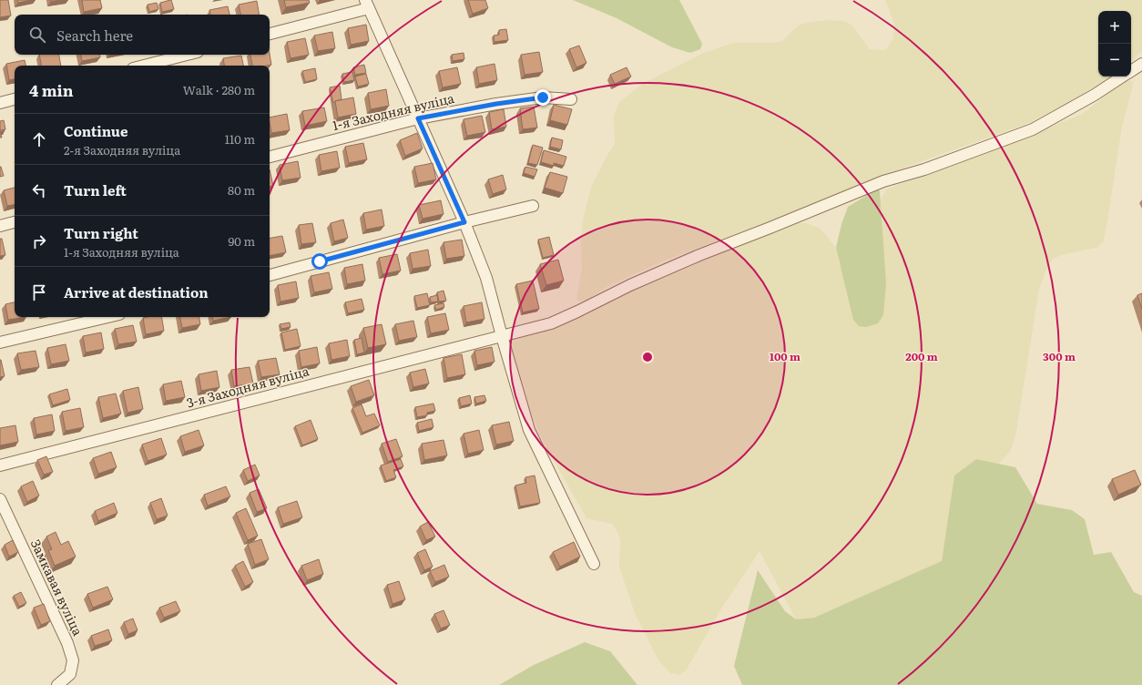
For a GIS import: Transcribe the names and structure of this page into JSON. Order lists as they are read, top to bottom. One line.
{"streets":{"street":["1-я Заходняя вуліца","3-я Заходняя вуліца","Замкавая вуліца"]},"page":{"map_buttons":["+","−"],"search":"Search here","heading":["4 min","Walk · 280 m"],"list":[["Continue","2-я Заходняя вуліца","110 m"],["Turn left","80 m"],["Turn right","1-я Заходняя вуліца","90 m"],"Arrive at destination"]},"rings":["100 m","200 m","300 m"]}
